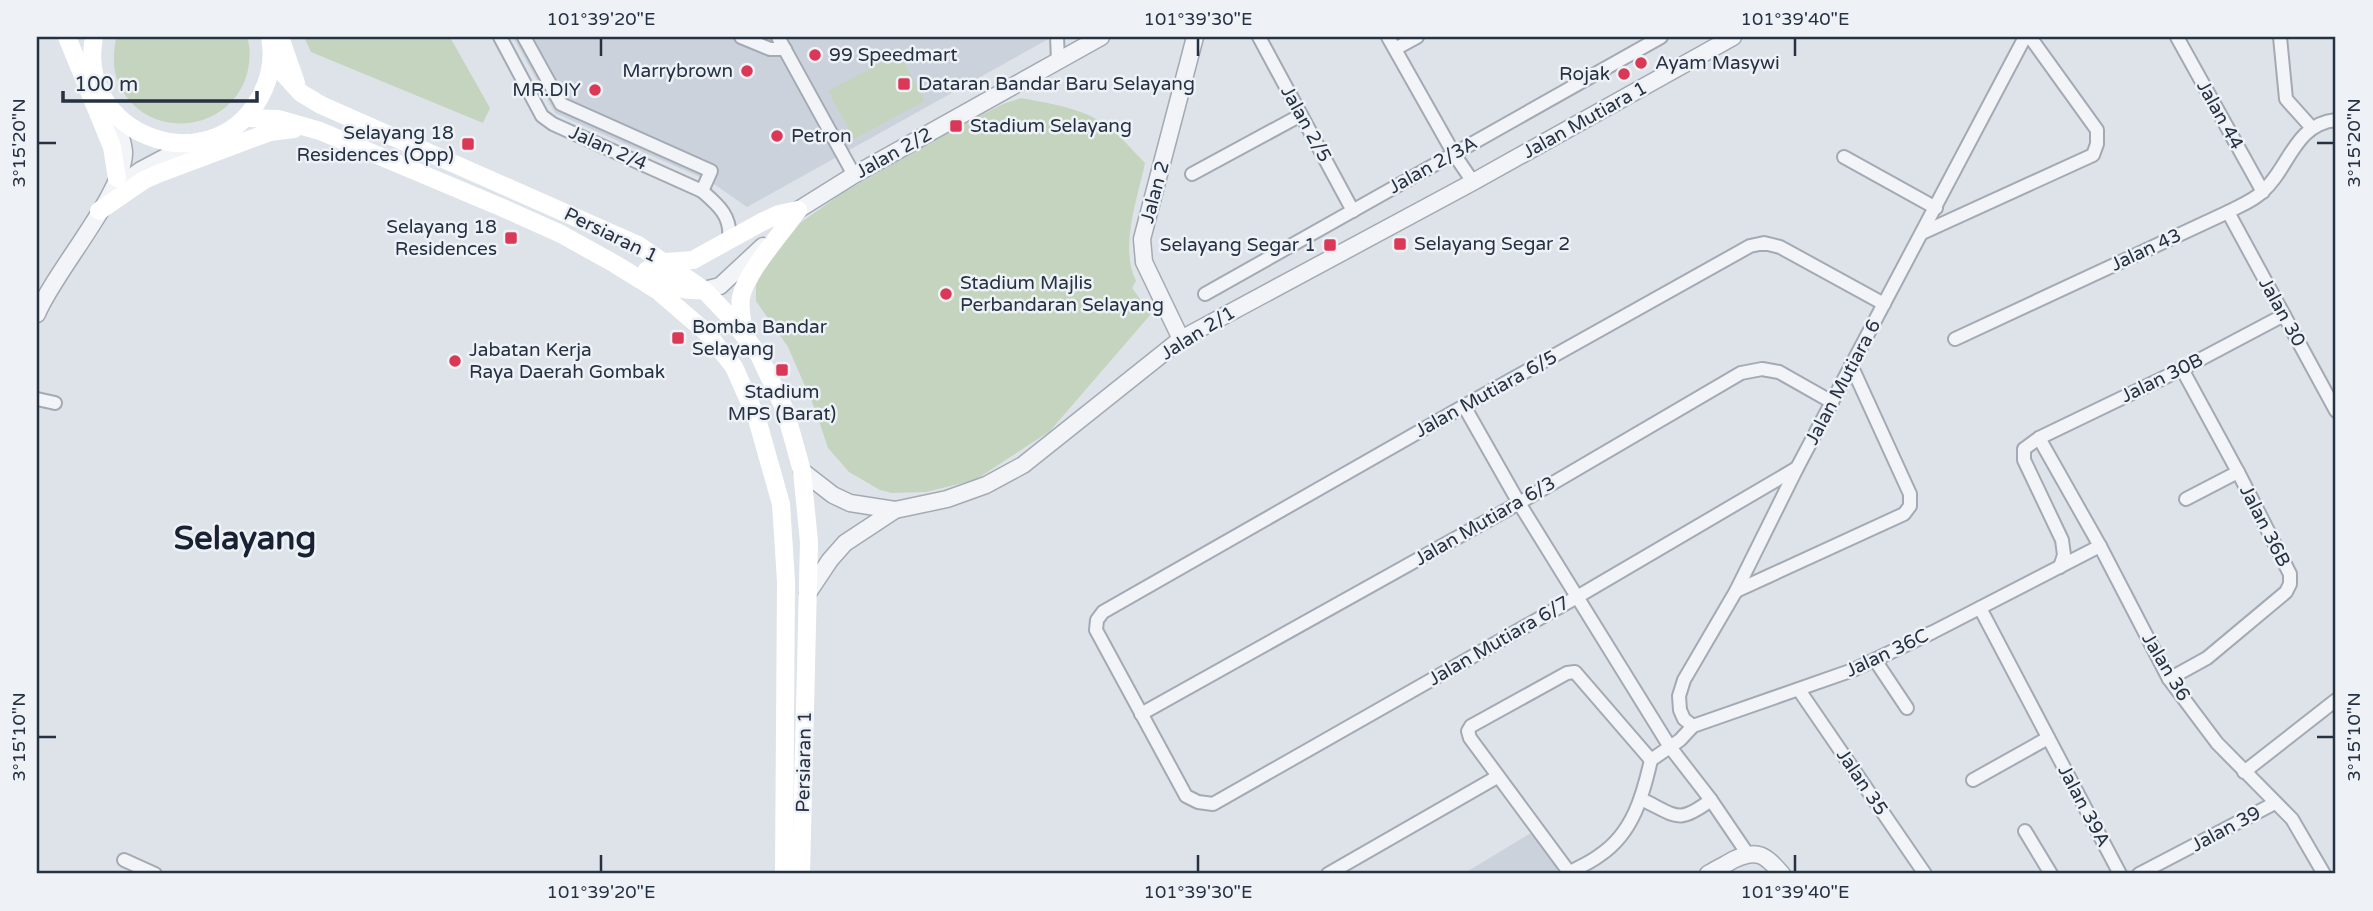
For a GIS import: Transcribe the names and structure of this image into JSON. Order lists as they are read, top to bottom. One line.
{"streets":{"main road":["Persiaran 1"],"street":["Jalan 44","Jalan Mutiara 1","Jalan 2/5","Jalan 2/4","Jalan 2/2","Jalan 2/3A","Jalan 2","Jalan 43","Jalan 30","Jalan 2/1","Jalan 30B","Jalan Mutiara 6","Jalan Mutiara 6/5","Jalan Mutiara 6/3","Jalan 36B","Jalan Mutiara 6/7","Jalan 36C","Jalan 36","Jalan 35","Jalan 39A","Jalan 39"]},"crossings":[["Jalan 44","Jalan 43"],["Jalan Mutiara 1","Jalan 2/1"],["Jalan 2/5","Jalan 2/3A"],["Jalan 2/2","Persiaran 1"],["Jalan 2","Jalan 2/1"],["Persiaran 1","Jalan 2/1"],["Jalan 43","Jalan 30"],["Jalan 30","Jalan 30B"],["Jalan 30B","Jalan 36B"],["Jalan 30B","Jalan 36"],["Jalan Mutiara 6","Jalan Mutiara 6/5"],["Jalan Mutiara 6","Jalan Mutiara 6/3"],["Jalan Mutiara 6","Jalan Mutiara 6/7"],["Jalan Mutiara 6","Jalan 36C"],["Jalan Mutiara 6/5","Jalan Mutiara 6/3"],["Jalan Mutiara 6/5","Jalan Mutiara 6/7"],["Jalan Mutiara 6/3","Jalan Mutiara 6/7"],["Jalan 36B","Jalan 36"],["Jalan 36C","Jalan 36"],["Jalan 36C","Jalan 35"],["Jalan 36C","Jalan 39A"],["Jalan 36","Jalan 39"]],"districts":["Selayang"],"places":{"other":["99 Speedmart","Ayam Masywi","Marrybrown","Rojak","MR.DIY","Petron","Stadium Majlis Perbandaran Selayang","Jabatan Kerja Raya Daerah Gombak"],"transit":["Dataran Bandar Baru Selayang","Stadium Selayang","Selayang 18 Residences (Opp)","Selayang 18 Residences","Selayang Segar 2","Selayang Segar 1","Bomba Bandar Selayang","Stadium MPS (Barat)"]},"scale_bar":"100 m","coordinates":["101°39'20\"E","101°39'30\"E","101°39'40\"E","3°15'20\"N","3°15'10\"N"]}
